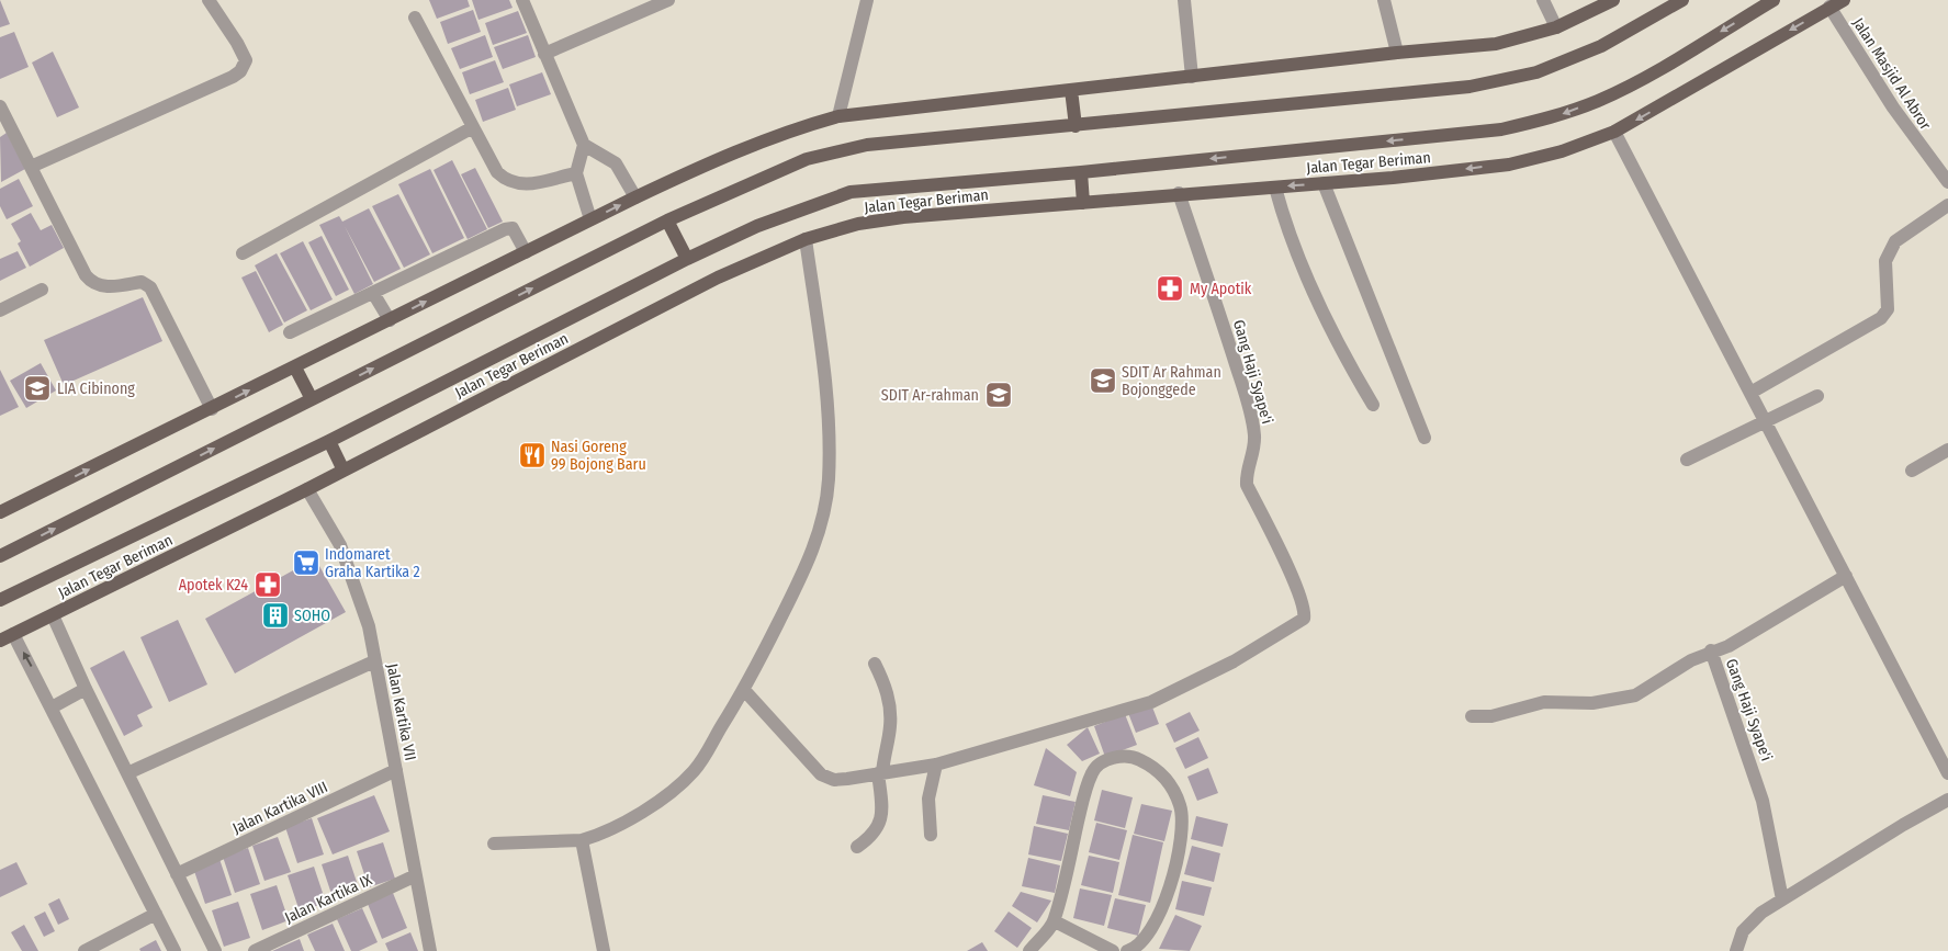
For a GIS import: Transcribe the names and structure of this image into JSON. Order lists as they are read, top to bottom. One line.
{"streets":{"main road":["Jalan Tegar Beriman"],"street":["Jalan Masjid Al Abror","Gang Haji Syape'i","Jalan Kartika VII","Jalan Kartika VIII","Jalan Kartika IX"]},"crossings":[["Jalan Masjid Al Abror","Jalan Tegar Beriman"],["Jalan Tegar Beriman","Gang Haji Syape'i"],["Jalan Tegar Beriman","Jalan Kartika VII"],["Jalan Kartika VII","Jalan Kartika VIII"],["Jalan Kartika VII","Jalan Kartika IX"]],"places":{"pharmacy":["My Apotik","Apotek K24"],"school or university":["SDIT Ar Rahman Bojonggede","LIA Cibinong","SDIT Ar-rahman"],"restaurant":["Nasi Goreng 99 Bojong Baru"],"supermarket":["Indomaret Graha Kartika 2"],"building":["SOHO"]}}
